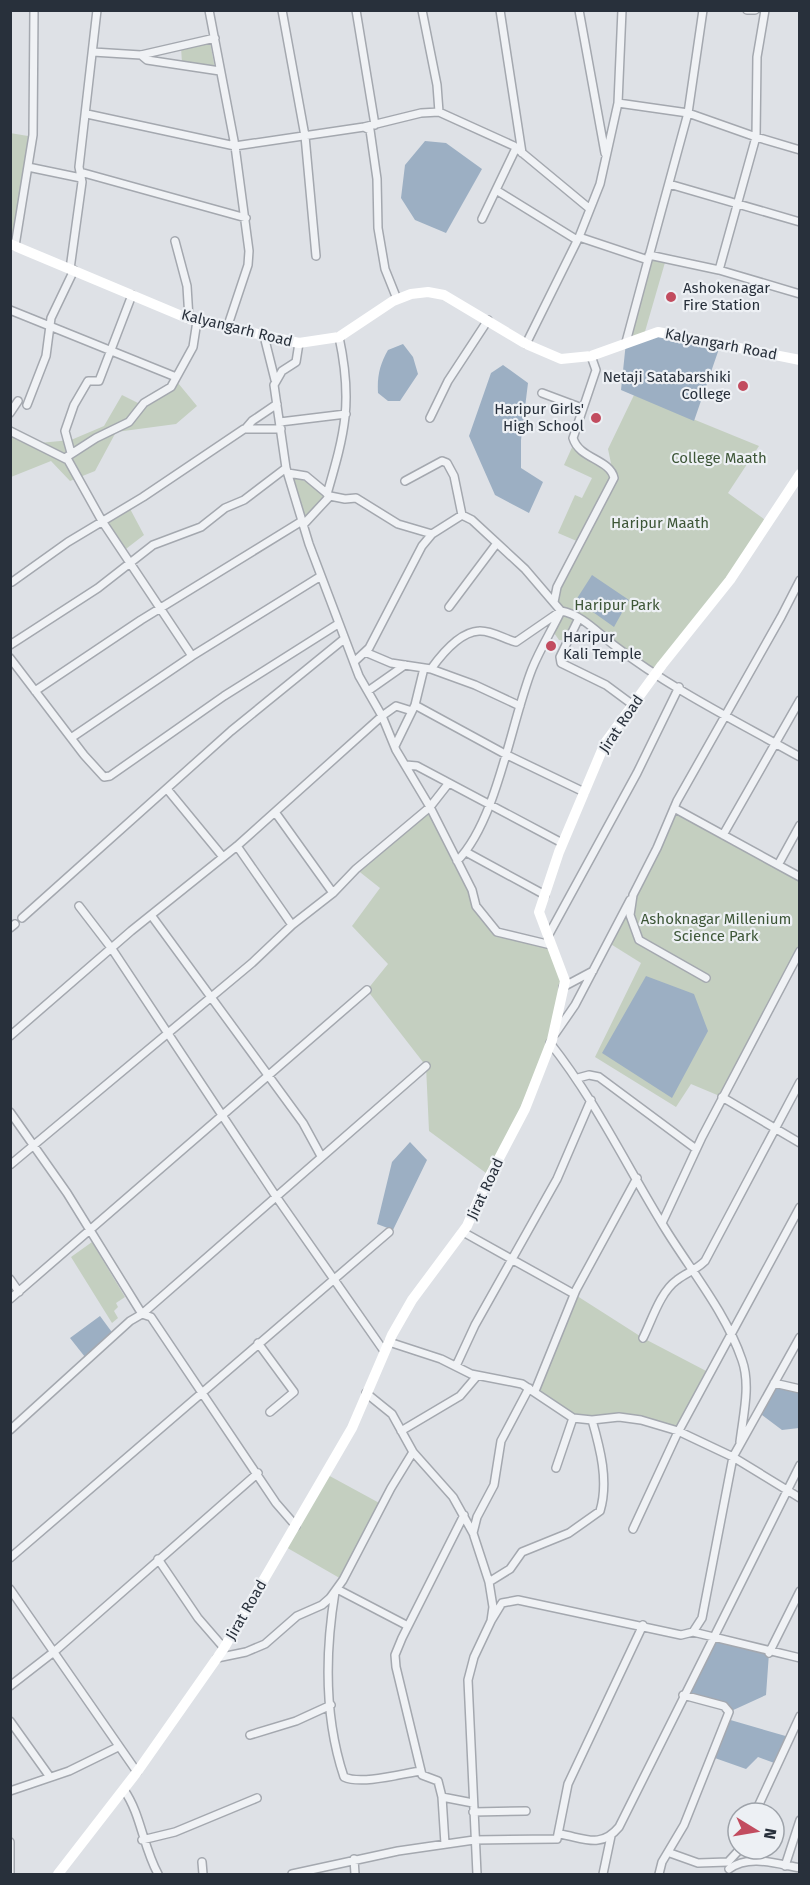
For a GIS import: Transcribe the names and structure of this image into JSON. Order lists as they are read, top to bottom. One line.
{"streets":{"main road":["Kalyangarh Road","Jirat Road"]},"parks":["College Maath","Haripur Maath","Haripur Park","Ashoknagar Millenium Science Park"],"places":["Ashokenagar Fire Station","Netaji Satabarshiki College","Haripur Girls' High School","Haripur Kali Temple"],"north":"right"}
